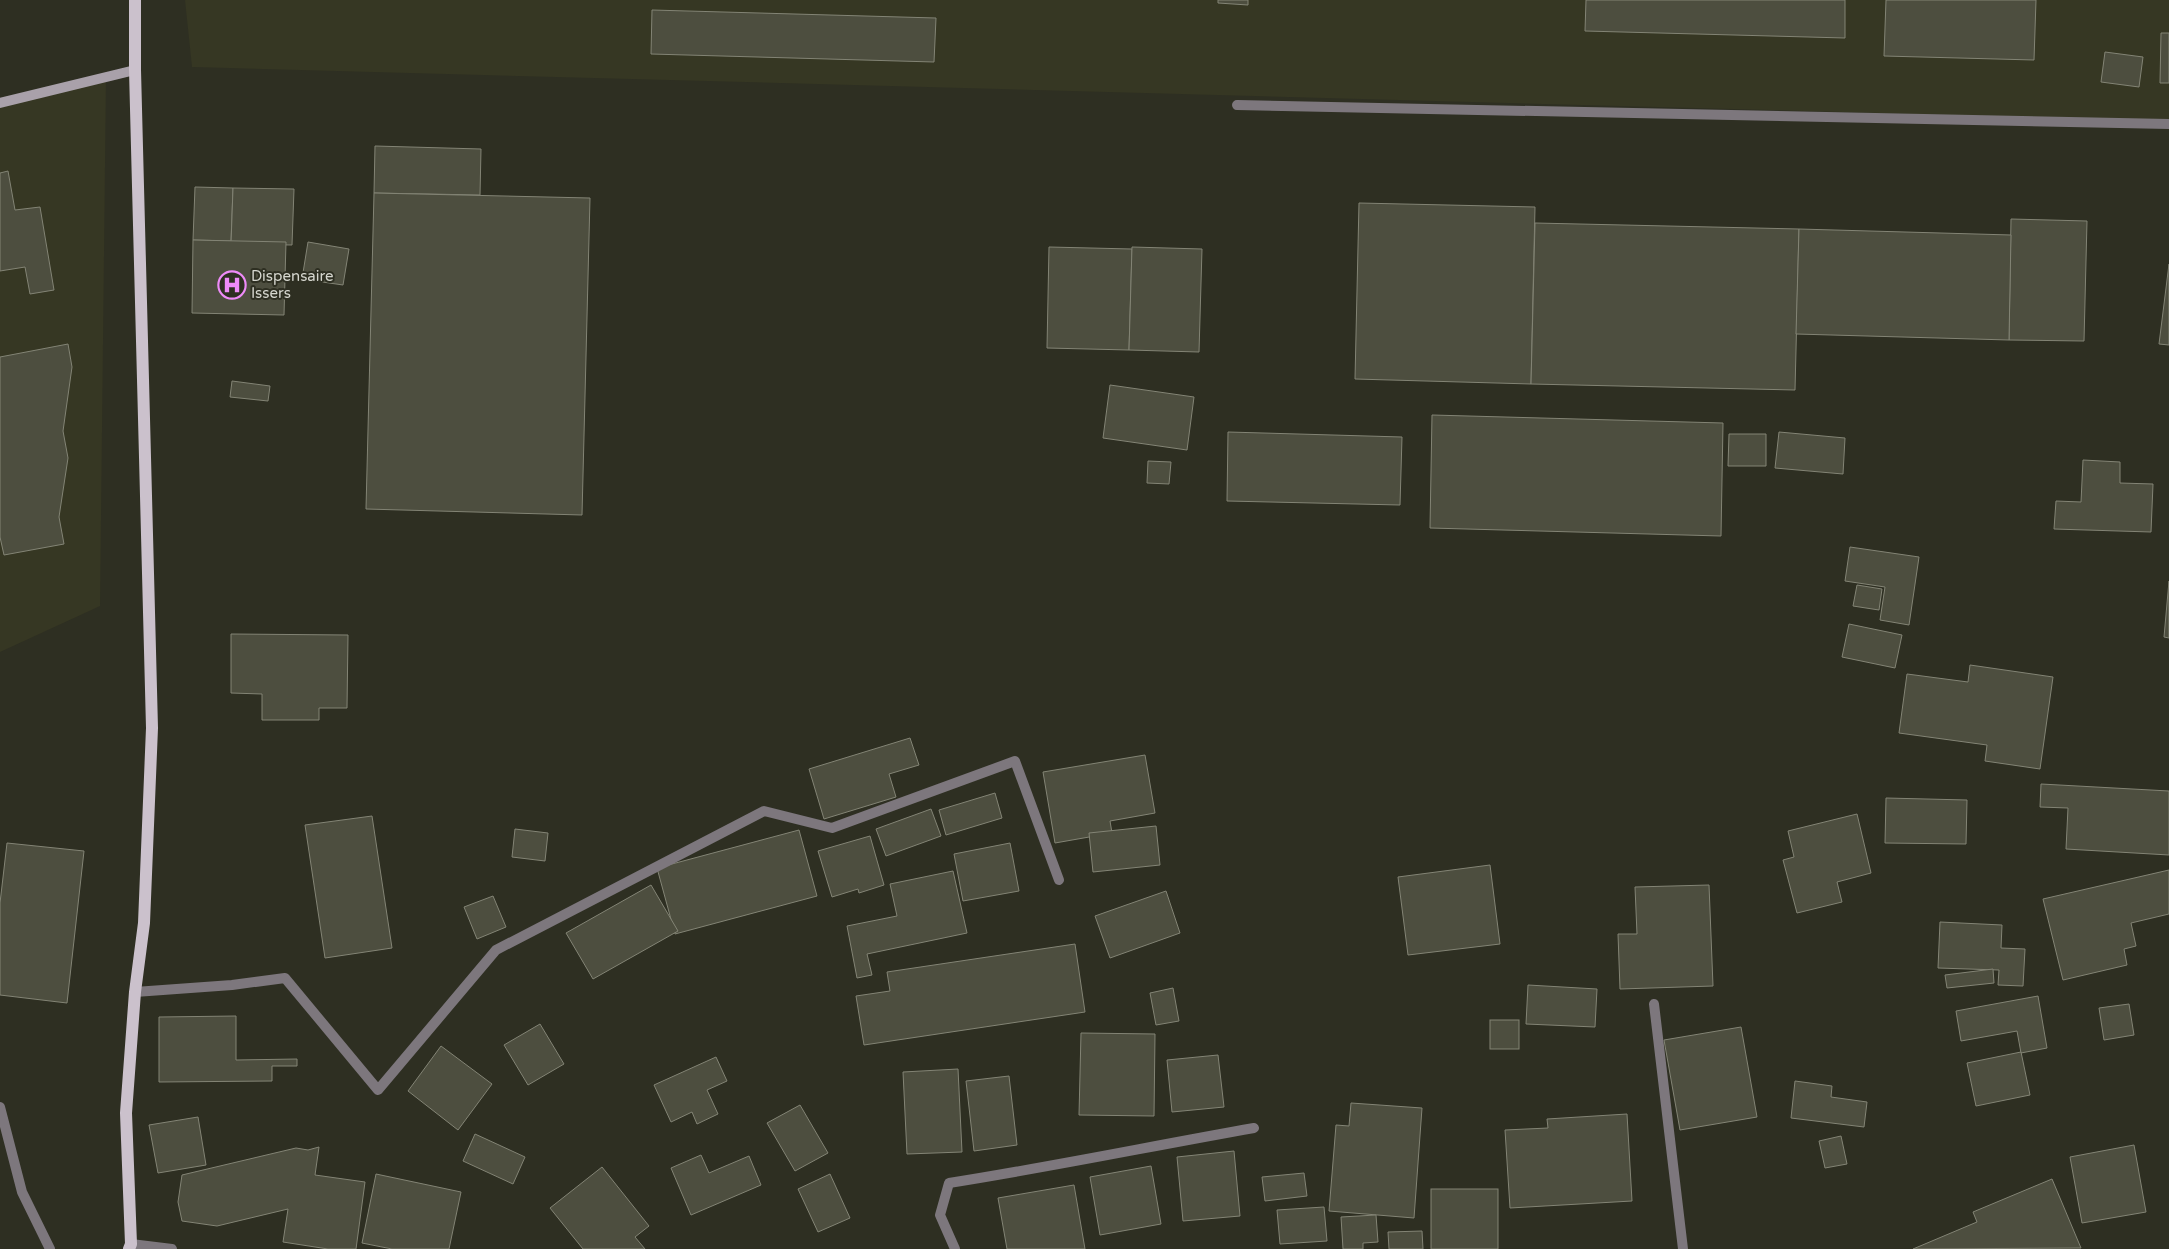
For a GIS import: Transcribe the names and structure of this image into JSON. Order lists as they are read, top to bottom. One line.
{"places":{"hospital":["Dispensaire Issers"]}}
